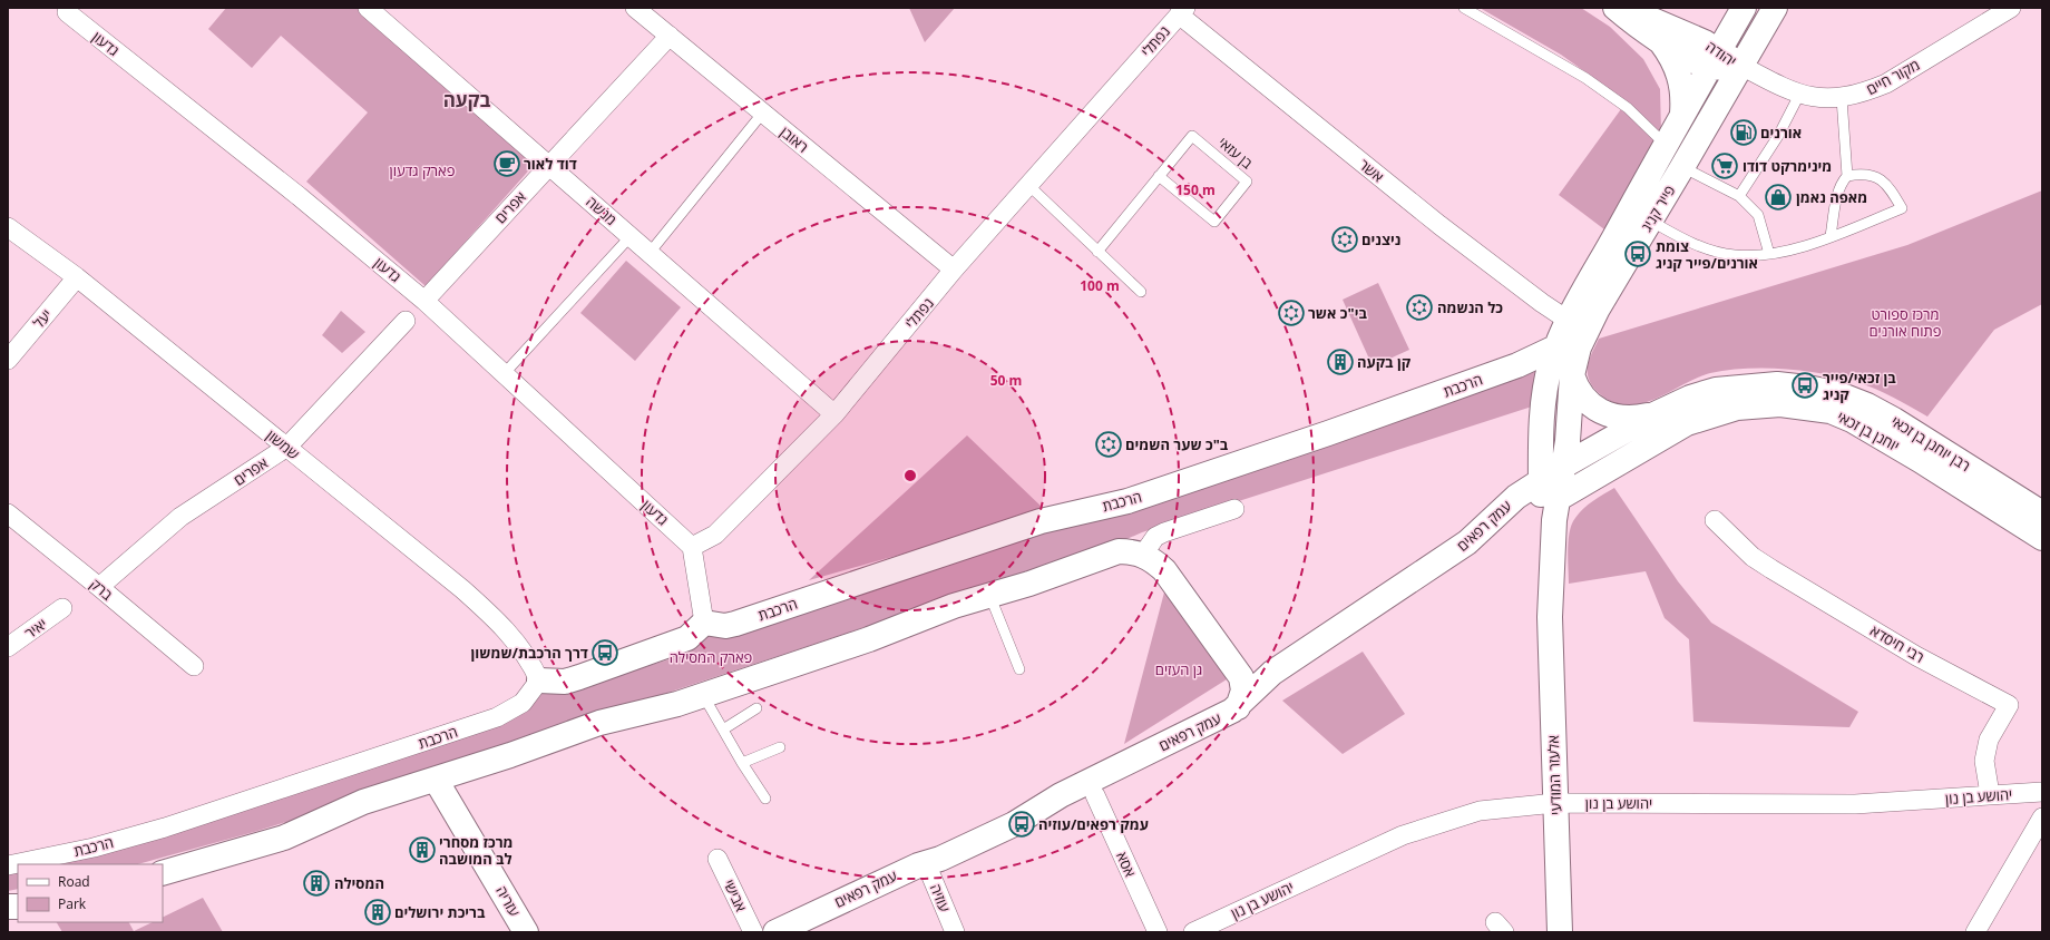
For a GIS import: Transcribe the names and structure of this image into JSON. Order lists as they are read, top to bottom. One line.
{"streets":{"street":["נפתלי","גדעון","יהודה","מקור חיים","ראובן","אשר","אפרים","פייר קניג","מנשה","יעל","הרכבת","יוחנן בן זכאי","רבן יוחנן בן זכאי","שמשון","עמק רפאים","ברק","יאיר","רבי חיסדא","אלעזר המודעי","יהושע בן נון","אסא","אבישי","עוזיה","עזריה"],"lane":["בן עזאי"]},"crossings":[["נפתלי","גדעון"],["נפתלי","ראובן"],["נפתלי","אשר"],["נפתלי","מנשה"],["גדעון","אפרים"],["יהודה","מקור חיים"],["יהודה","פייר קניג"],["מקור חיים","פייר קניג"],["ראובן","אפרים"],["אשר","פייר קניג"],["אפרים","מנשה"],["אפרים","שמשון"],["אפרים","ברק"],["פייר קניג","הרכבת"],["פייר קניג","יוחנן בן זכאי"],["פייר קניג","רבן יוחנן בן זכאי"],["פייר קניג","עמק רפאים"],["פייר קניג","אלעזר המודעי"],["יעל","שמשון"],["הרכבת","שמשון"],["יוחנן בן זכאי","אלעזר המודעי"],["רבן יוחנן בן זכאי","עמק רפאים"],["עמק רפאים","אלעזר המודעי"],["עמק רפאים","עוזיה"],["רבי חיסדא","יהושע בן נון"],["אלעזר המודעי","יהושע בן נון"]],"districts":["בקעה"],"parks":["פארק גדעון","מרכז ספורט פתוח אורנים","פארק המסילה","גן העזים"],"places":{"fuel station":["אורנים"],"cafe":["דוד לאור"],"supermarket":["מינימרקט דודו"],"shop":["מאפה נאמן"],"synagogue":["ניצנים","כל הנשמה","בי\"כ אשר","ב\"כ שער השמים"],"bus stop":["צומת אורנים/פייר קניג","בן זכאי/פייר קניג","דרך הרכבת/שמשון","עמק רפאים/עוזיה"],"building":["קן בקעה","מרכז מסחרי לב המושבה","המסילה","בריכת ירושלים"]},"legend":["Road","Park"],"rings":["150 m","100 m","50 m"]}
